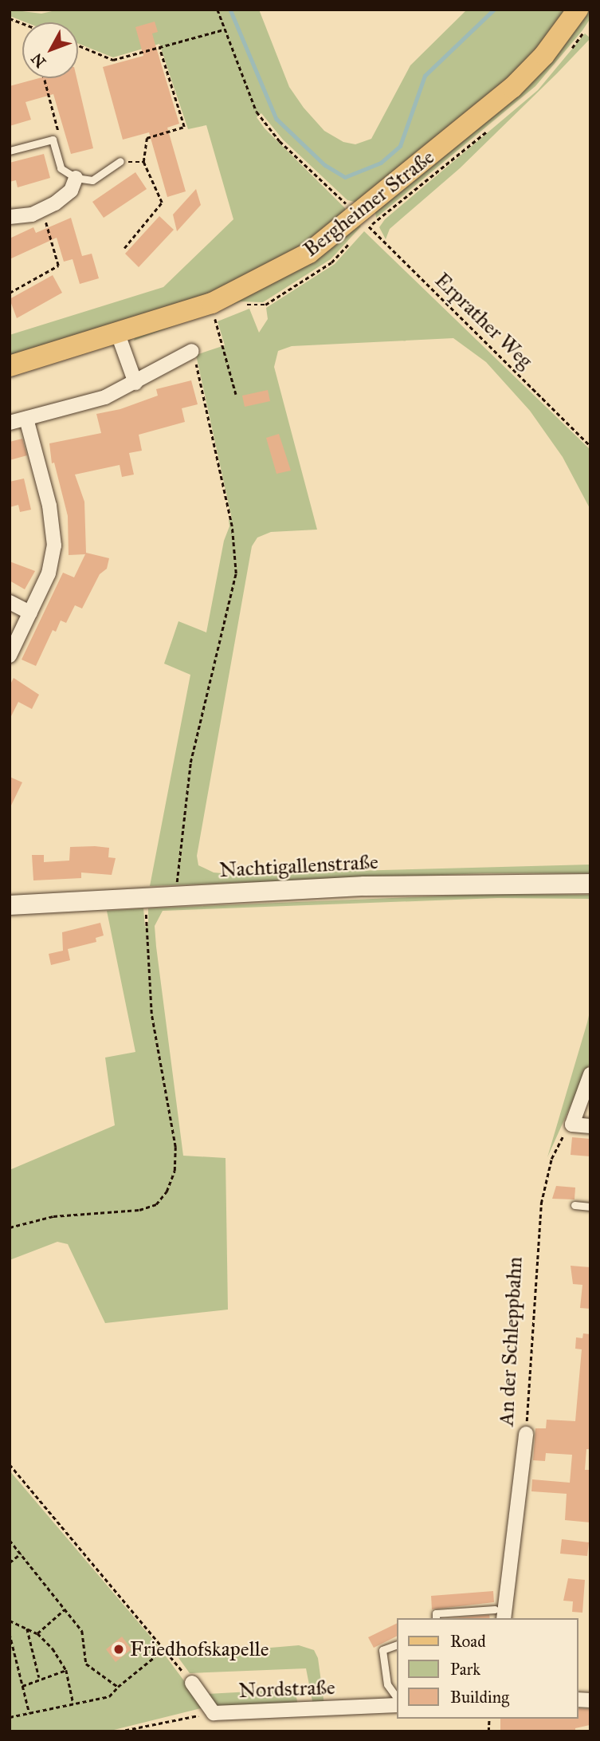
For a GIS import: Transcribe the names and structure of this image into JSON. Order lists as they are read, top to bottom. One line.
{"streets":{"main road":["Bergheimer Straße","Nachtigallenstraße"],"street":["An der Schleppbahn","Nordstraße"],"path":["Erprather Weg"]},"crossings":[["Bergheimer Straße","Erprather Weg"]],"places":["Friedhofskapelle"],"legend":["Road","Park","Building"],"north":"bottom left"}
